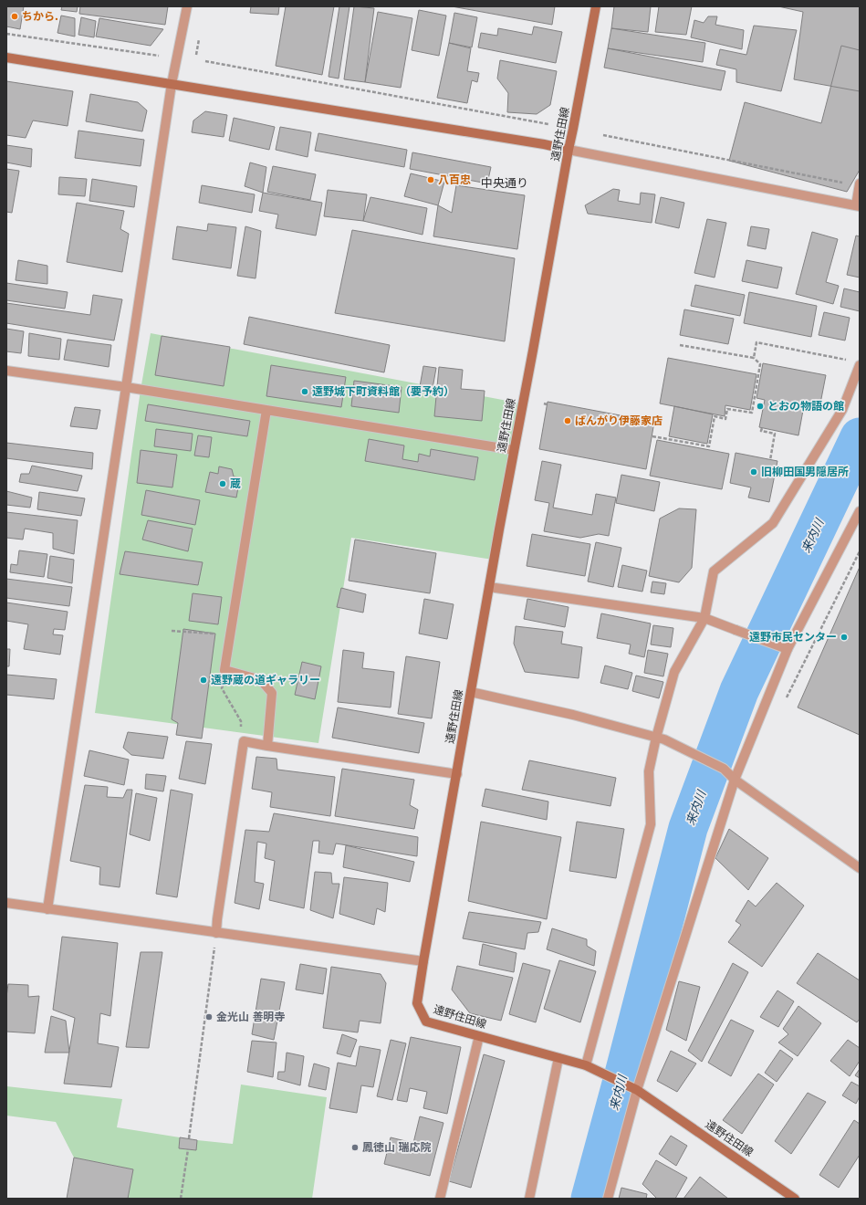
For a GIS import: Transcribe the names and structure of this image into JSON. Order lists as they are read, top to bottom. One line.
{"streets":{"main road":["遠野住田線"]},"districts":["中央通り"],"water":["来内川"],"places":["ちから.","八百忠","遠野城下町資料館（要予約）","とおの物語の館","ばんがり伊藤家店","旧柳田国男隠居所","蔵","遠野市民センター","遠野蔵の道ギャラリー","金光山 善明寺","鳳徳山 瑞応院"]}
